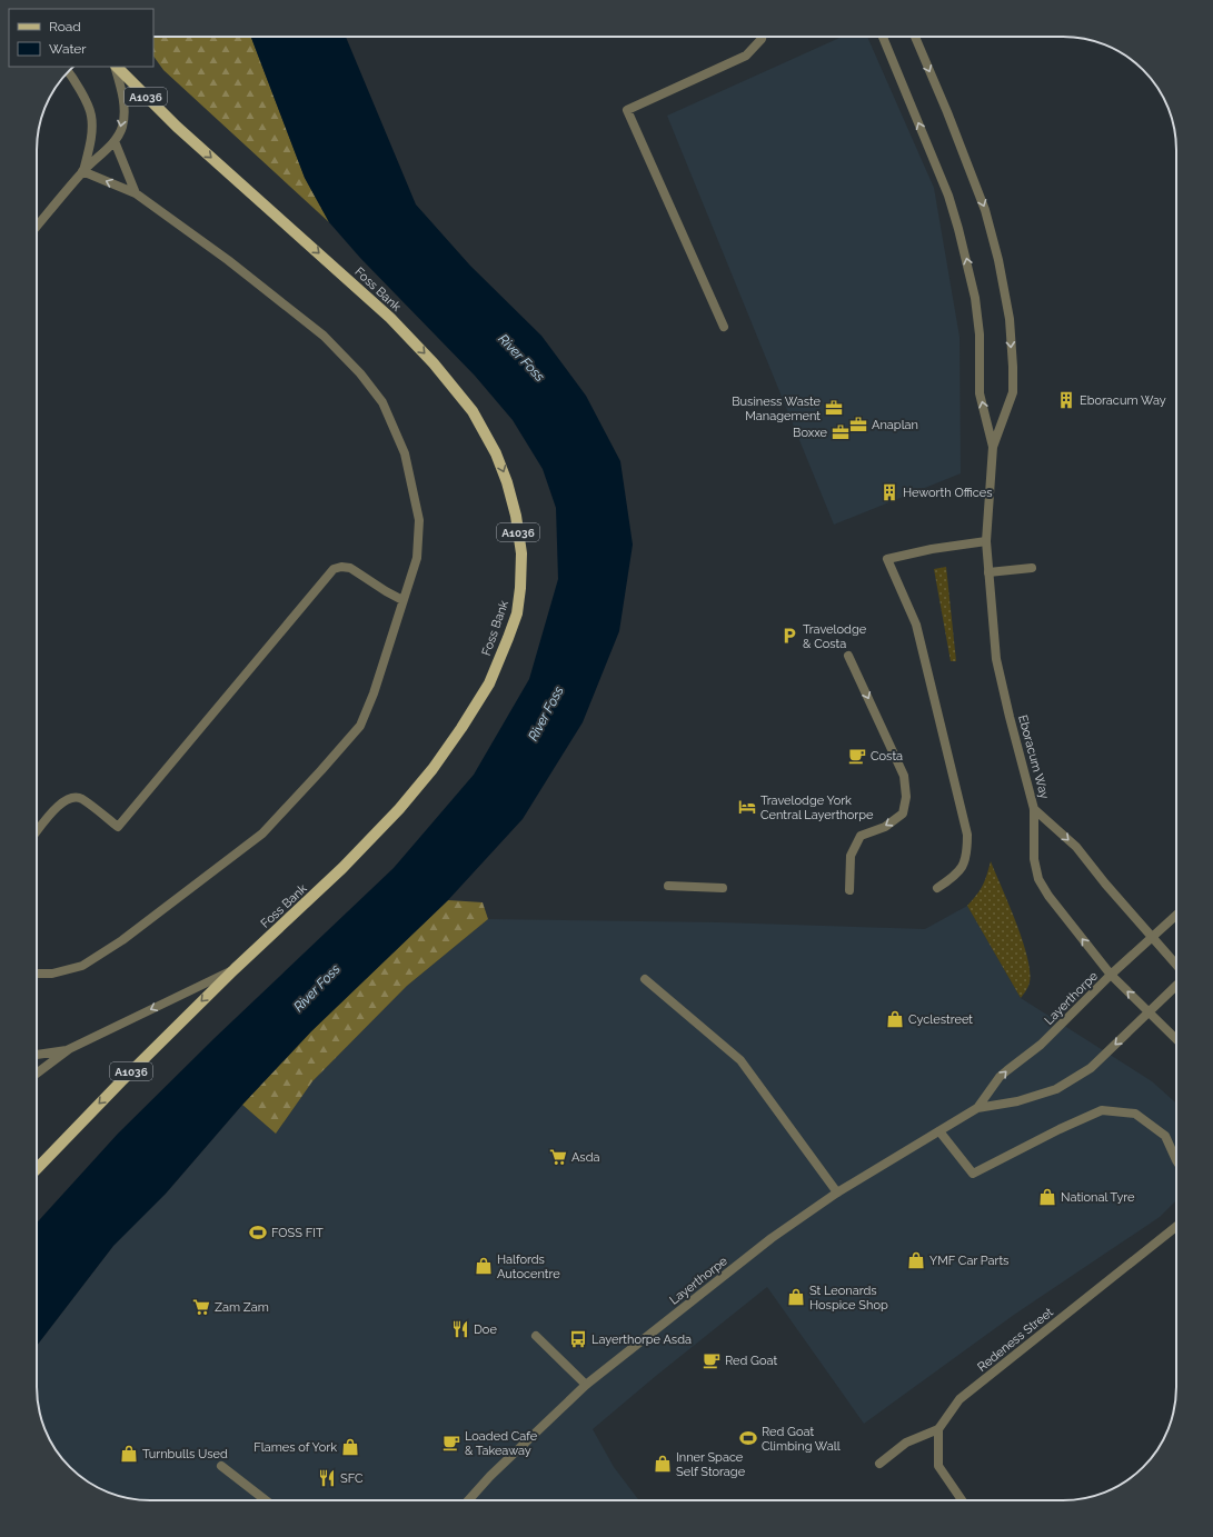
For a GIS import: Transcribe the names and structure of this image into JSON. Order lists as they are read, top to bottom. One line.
{"streets":{"main road":["A1036","Foss Bank"],"street":["Eboracum Way","Layerthorpe","Redeness Street"]},"crossings":[["Eboracum Way","Layerthorpe"]],"water":["River Foss"],"places":{"building":["Eboracum Way","Heworth Offices"],"office":["Business Waste Management","Anaplan","Boxxe"],"parking":["Travelodge & Costa"],"cafe":["Costa","Red Goat","Loaded Cafe & Takeaway"],"hotel":["Travelodge York Central Layerthorpe"],"shop":["Cyclestreet","National Tyre","YMF Car Parts","Halfords Autocentre","St Leonards Hospice Shop","Flames of York","Turnbulls Used","Inner Space Self Storage"],"supermarket":["Asda","Zam Zam"],"sports":["FOSS FIT","Red Goat Climbing Wall"],"restaurant":["Doe","SFC"],"bus stop":["Layerthorpe Asda"]},"legend":["Road","Water"]}
